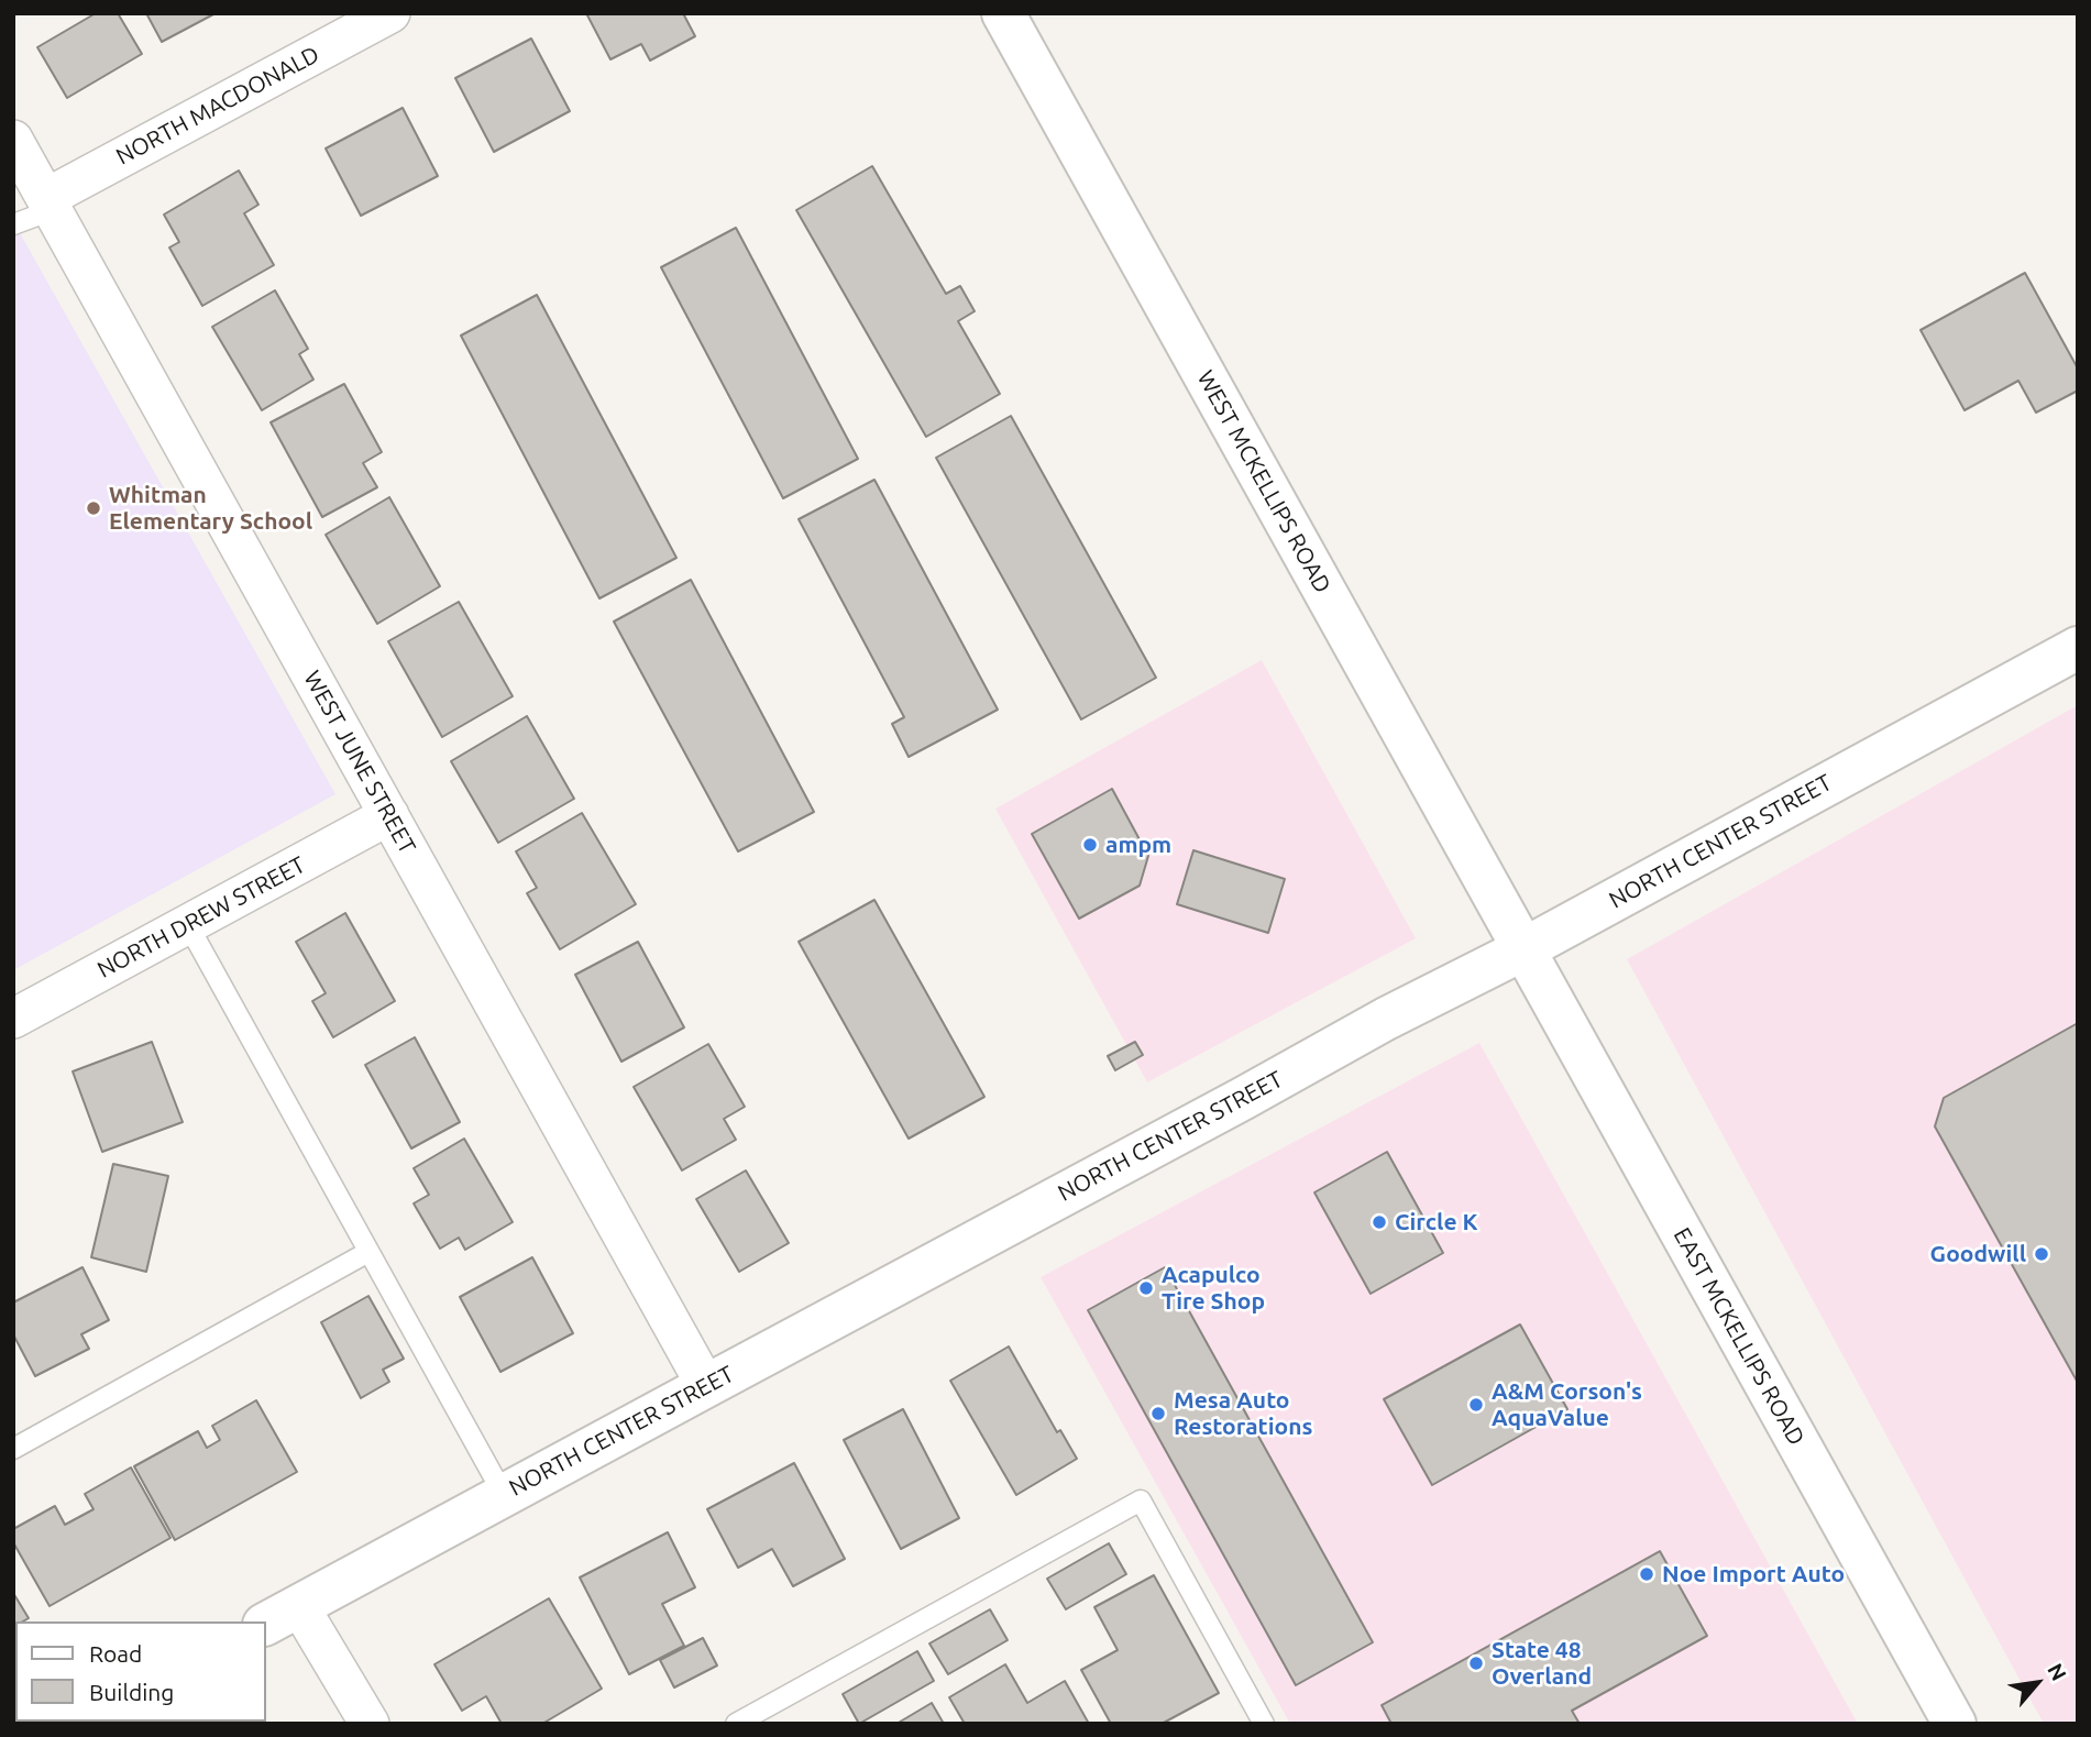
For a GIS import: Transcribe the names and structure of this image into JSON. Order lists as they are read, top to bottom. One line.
{"streets":{"street":["NORTH MACDONALD","WEST MCKELLIPS ROAD","WEST JUNE STREET","NORTH CENTER STREET","NORTH DREW STREET","EAST MCKELLIPS ROAD"]},"crossings":[["NORTH MACDONALD","WEST JUNE STREET"],["WEST MCKELLIPS ROAD","NORTH CENTER STREET"],["WEST MCKELLIPS ROAD","EAST MCKELLIPS ROAD"],["WEST JUNE STREET","NORTH CENTER STREET"],["WEST JUNE STREET","NORTH DREW STREET"],["NORTH CENTER STREET","EAST MCKELLIPS ROAD"]],"places":["Whitman Elementary School","ampm","Circle K","Goodwill","Acapulco Tire Shop","A&M Corson's AquaValue","Mesa Auto Restorations","Noe Import Auto","State 48 Overland"],"legend":["Road","Building"],"north":"top right"}
